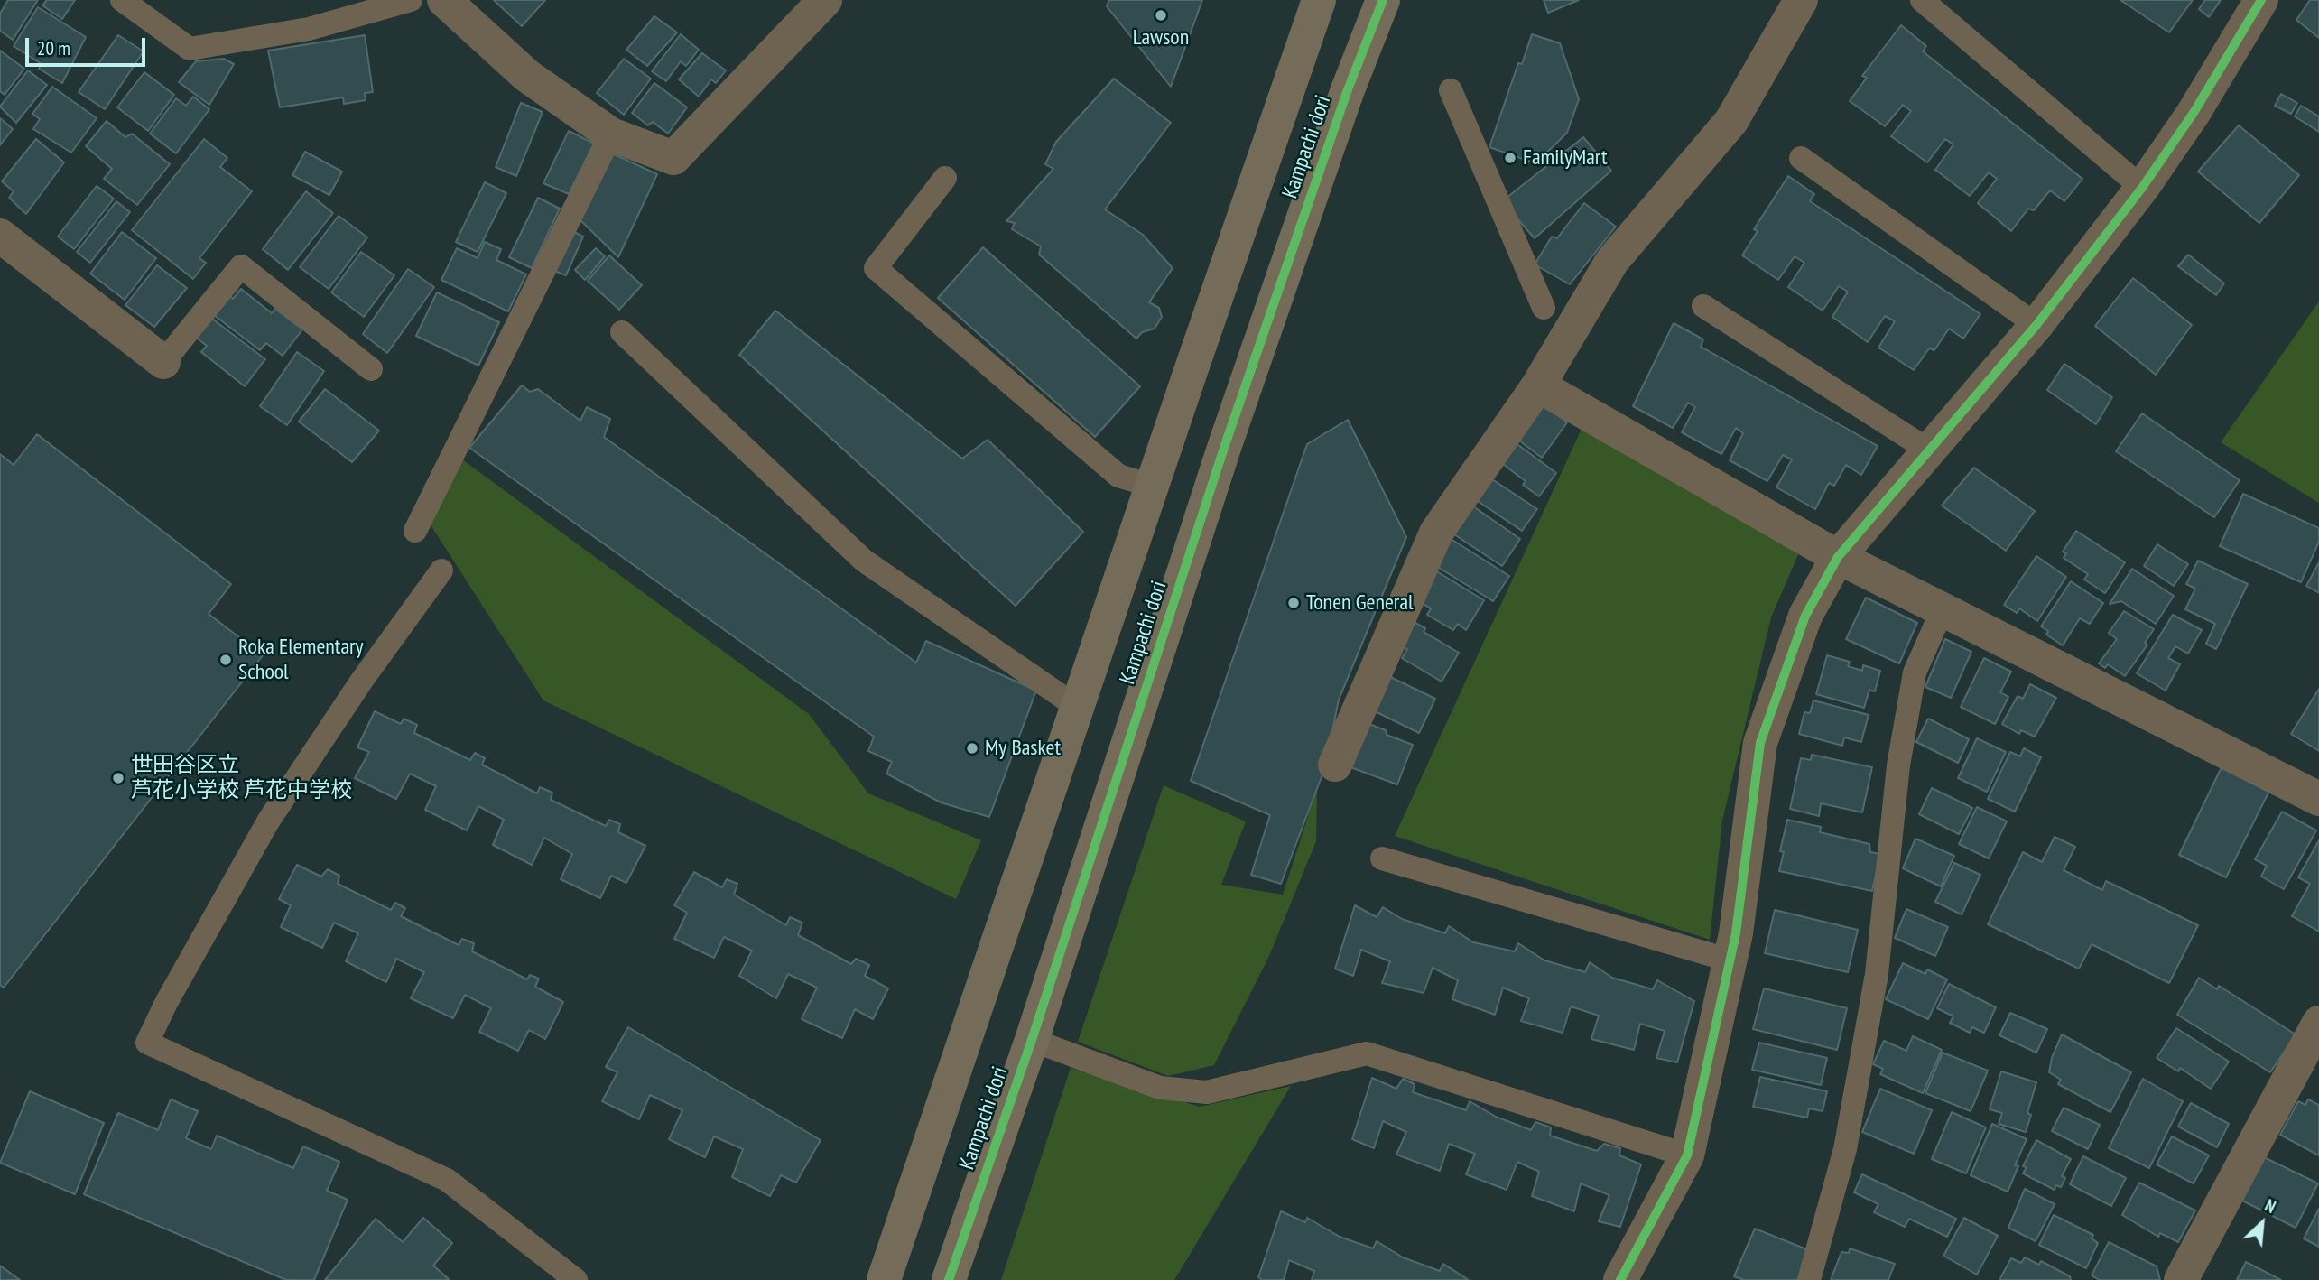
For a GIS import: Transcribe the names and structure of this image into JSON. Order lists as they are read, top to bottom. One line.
{"streets":{"main road":["Kampachi dori"]},"places":["Lawson","FamilyMart","Tonen General","Roka Elementary School","My Basket","世田谷区立 芦花小学校 芦花中学校"],"scale_bar":"20 m","north":"top right"}
